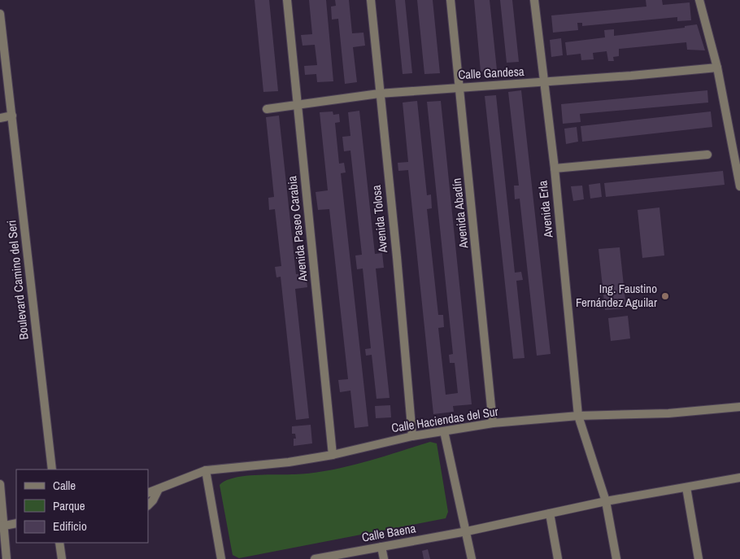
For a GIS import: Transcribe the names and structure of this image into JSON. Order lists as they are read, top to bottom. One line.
{"streets":{"street":["Calle Gandesa","Avenida Erla","Avenida Abadín","Avenida Tolosa","Avenida Paseo Carabia","Boulevard Camino del Seri","Calle Haciendas del Sur","Calle Baena"]},"crossings":[["Calle Gandesa","Avenida Erla"],["Calle Gandesa","Avenida Abadín"],["Calle Gandesa","Avenida Tolosa"],["Calle Gandesa","Avenida Paseo Carabia"],["Avenida Erla","Calle Haciendas del Sur"],["Avenida Erla","Calle Baena"],["Avenida Abadín","Calle Haciendas del Sur"],["Avenida Tolosa","Calle Haciendas del Sur"],["Avenida Paseo Carabia","Calle Haciendas del Sur"]],"places":["Ing. Faustino Fernández Aguilar"],"legend":["Calle","Parque","Edificio"]}
